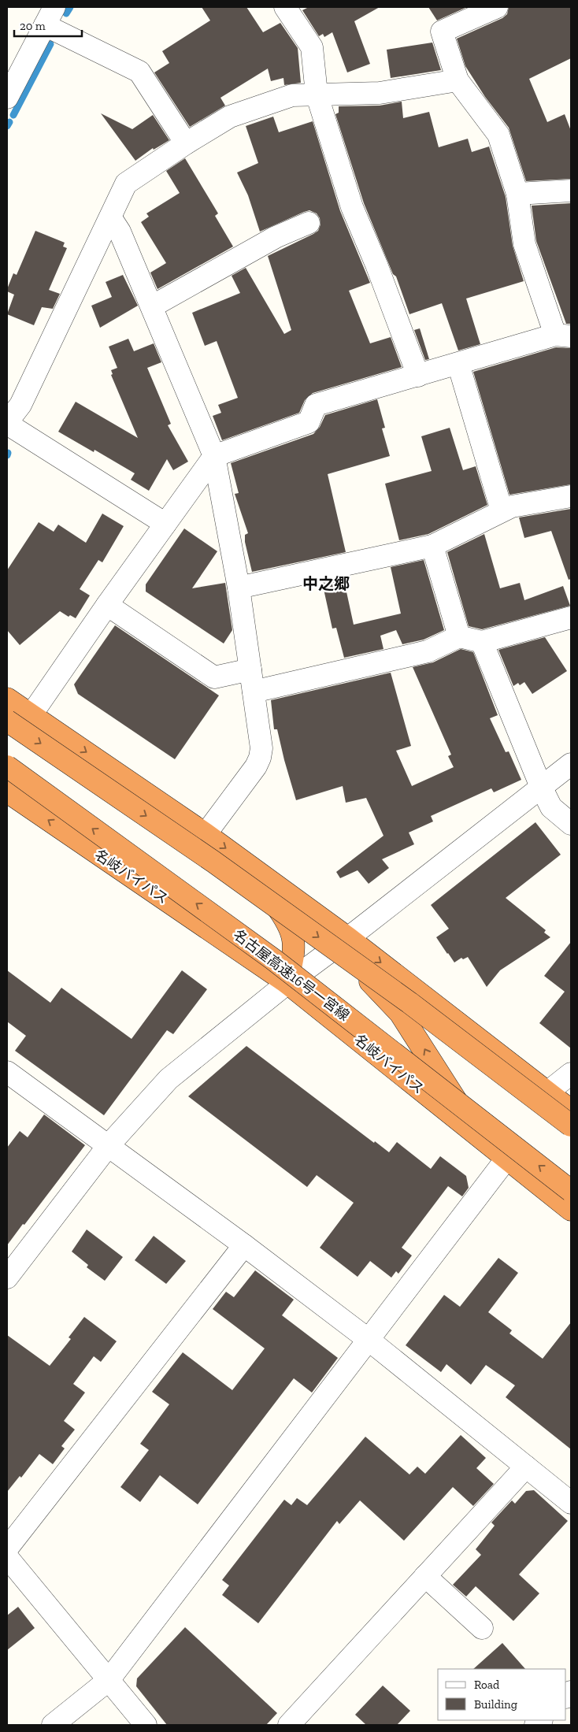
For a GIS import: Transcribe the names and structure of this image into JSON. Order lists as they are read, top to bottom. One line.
{"streets":{"highway":["名岐バイパス","名古屋高速16号一宮線"]},"districts":["中之郷"],"legend":["Road","Building"],"scale_bar":"20 m"}
